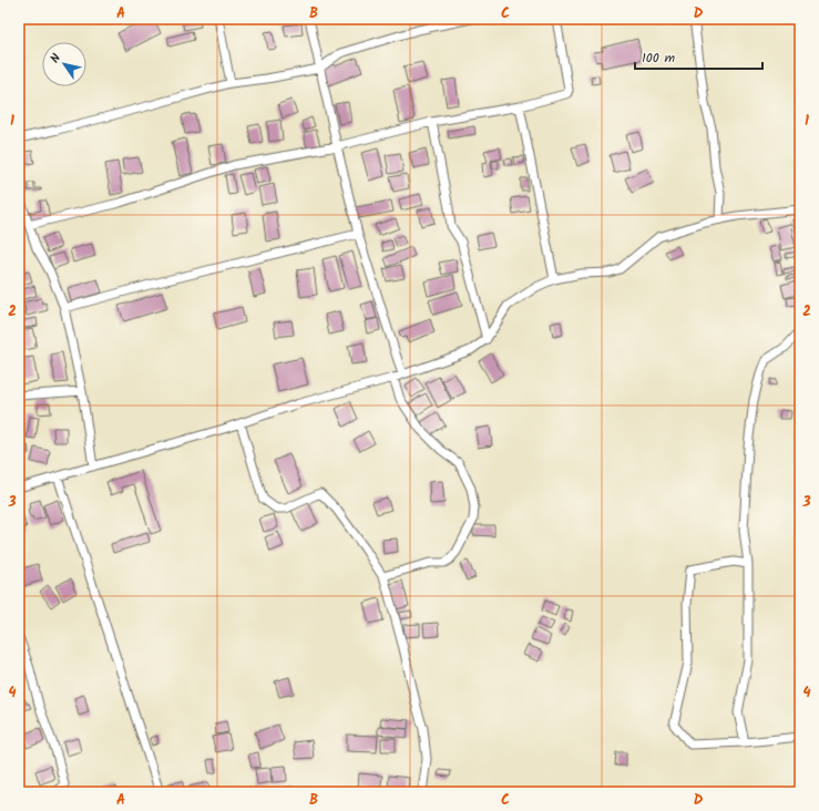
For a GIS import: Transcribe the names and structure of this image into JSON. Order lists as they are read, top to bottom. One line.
{"scale_bar":"100 m","north":"top left","grid":{"columns":["A","B","C","D"],"rows":["1","2","3","4"]}}
